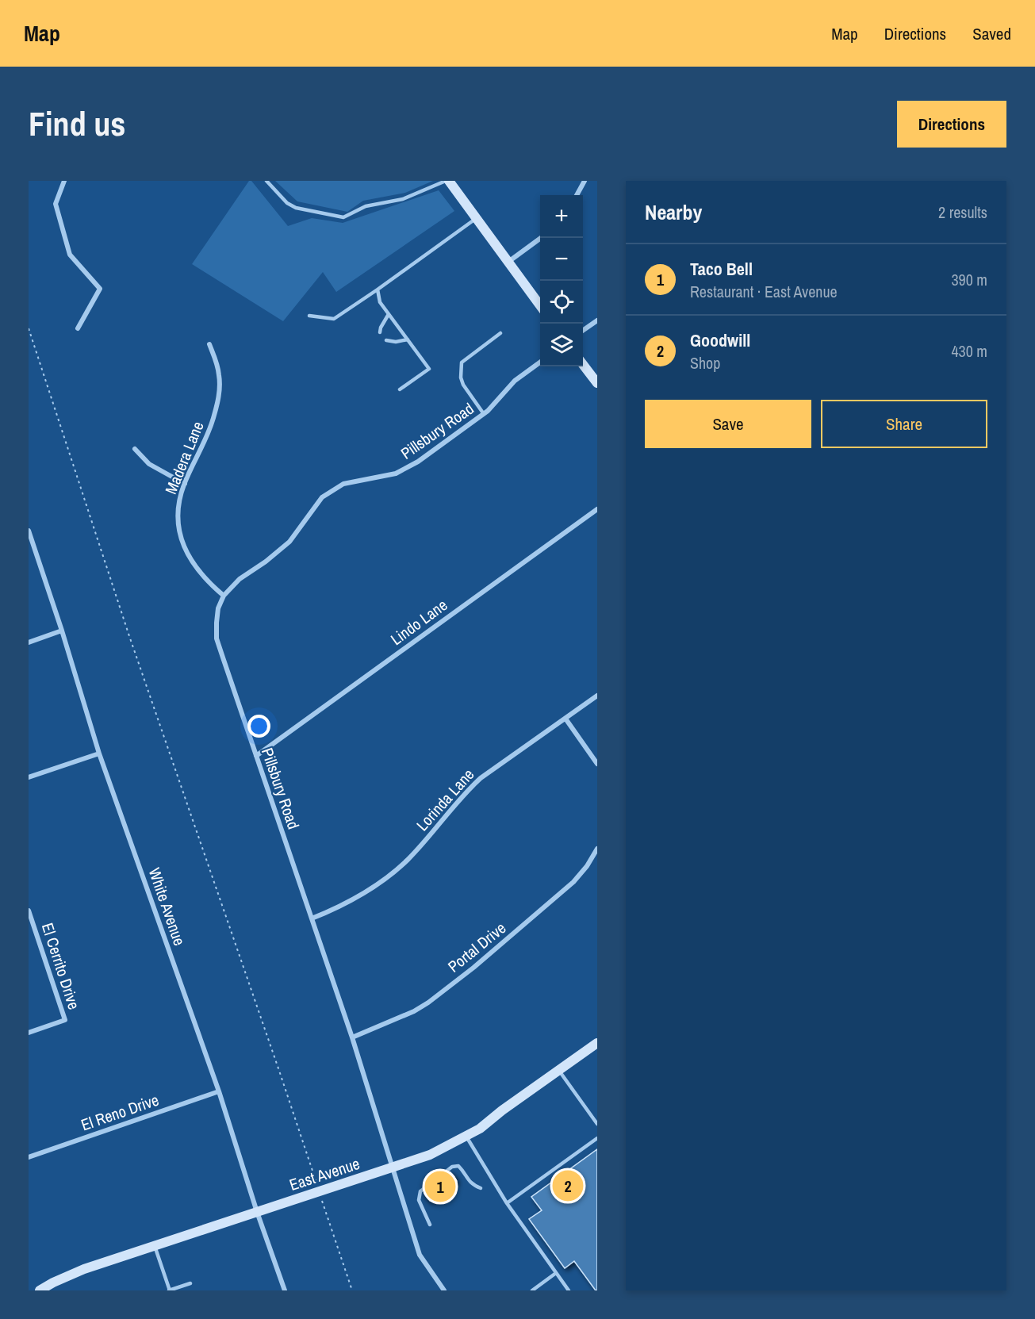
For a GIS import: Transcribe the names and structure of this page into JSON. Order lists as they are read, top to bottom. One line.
{"streets":{"main road":["East Avenue"],"street":["Pillsbury Road","Madera Lane","Lindo Lane","Lorinda Lane","White Avenue","Portal Drive","El Cerrito Drive","El Reno Drive"]},"crossings":[["Pillsbury Road","Madera Lane"],["Pillsbury Road","Lindo Lane"],["Pillsbury Road","Lorinda Lane"],["Pillsbury Road","Portal Drive"],["Pillsbury Road","East Avenue"],["White Avenue","El Reno Drive"],["White Avenue","East Avenue"]],"page":{"header":"Map","nav":["Map","Directions","Saved"],"buttons":["Directions",["Save","Share"]],"title":"Find us","heading":["Nearby","2 results"],"map_buttons":["+","−"],"list":[{"mark":"1","name":"Taco Bell","note":"Restaurant · East Avenue","value":"390 m"},{"mark":"2","name":"Goodwill","note":"Shop","value":"430 m"}],"pins":["2","1"]}}
